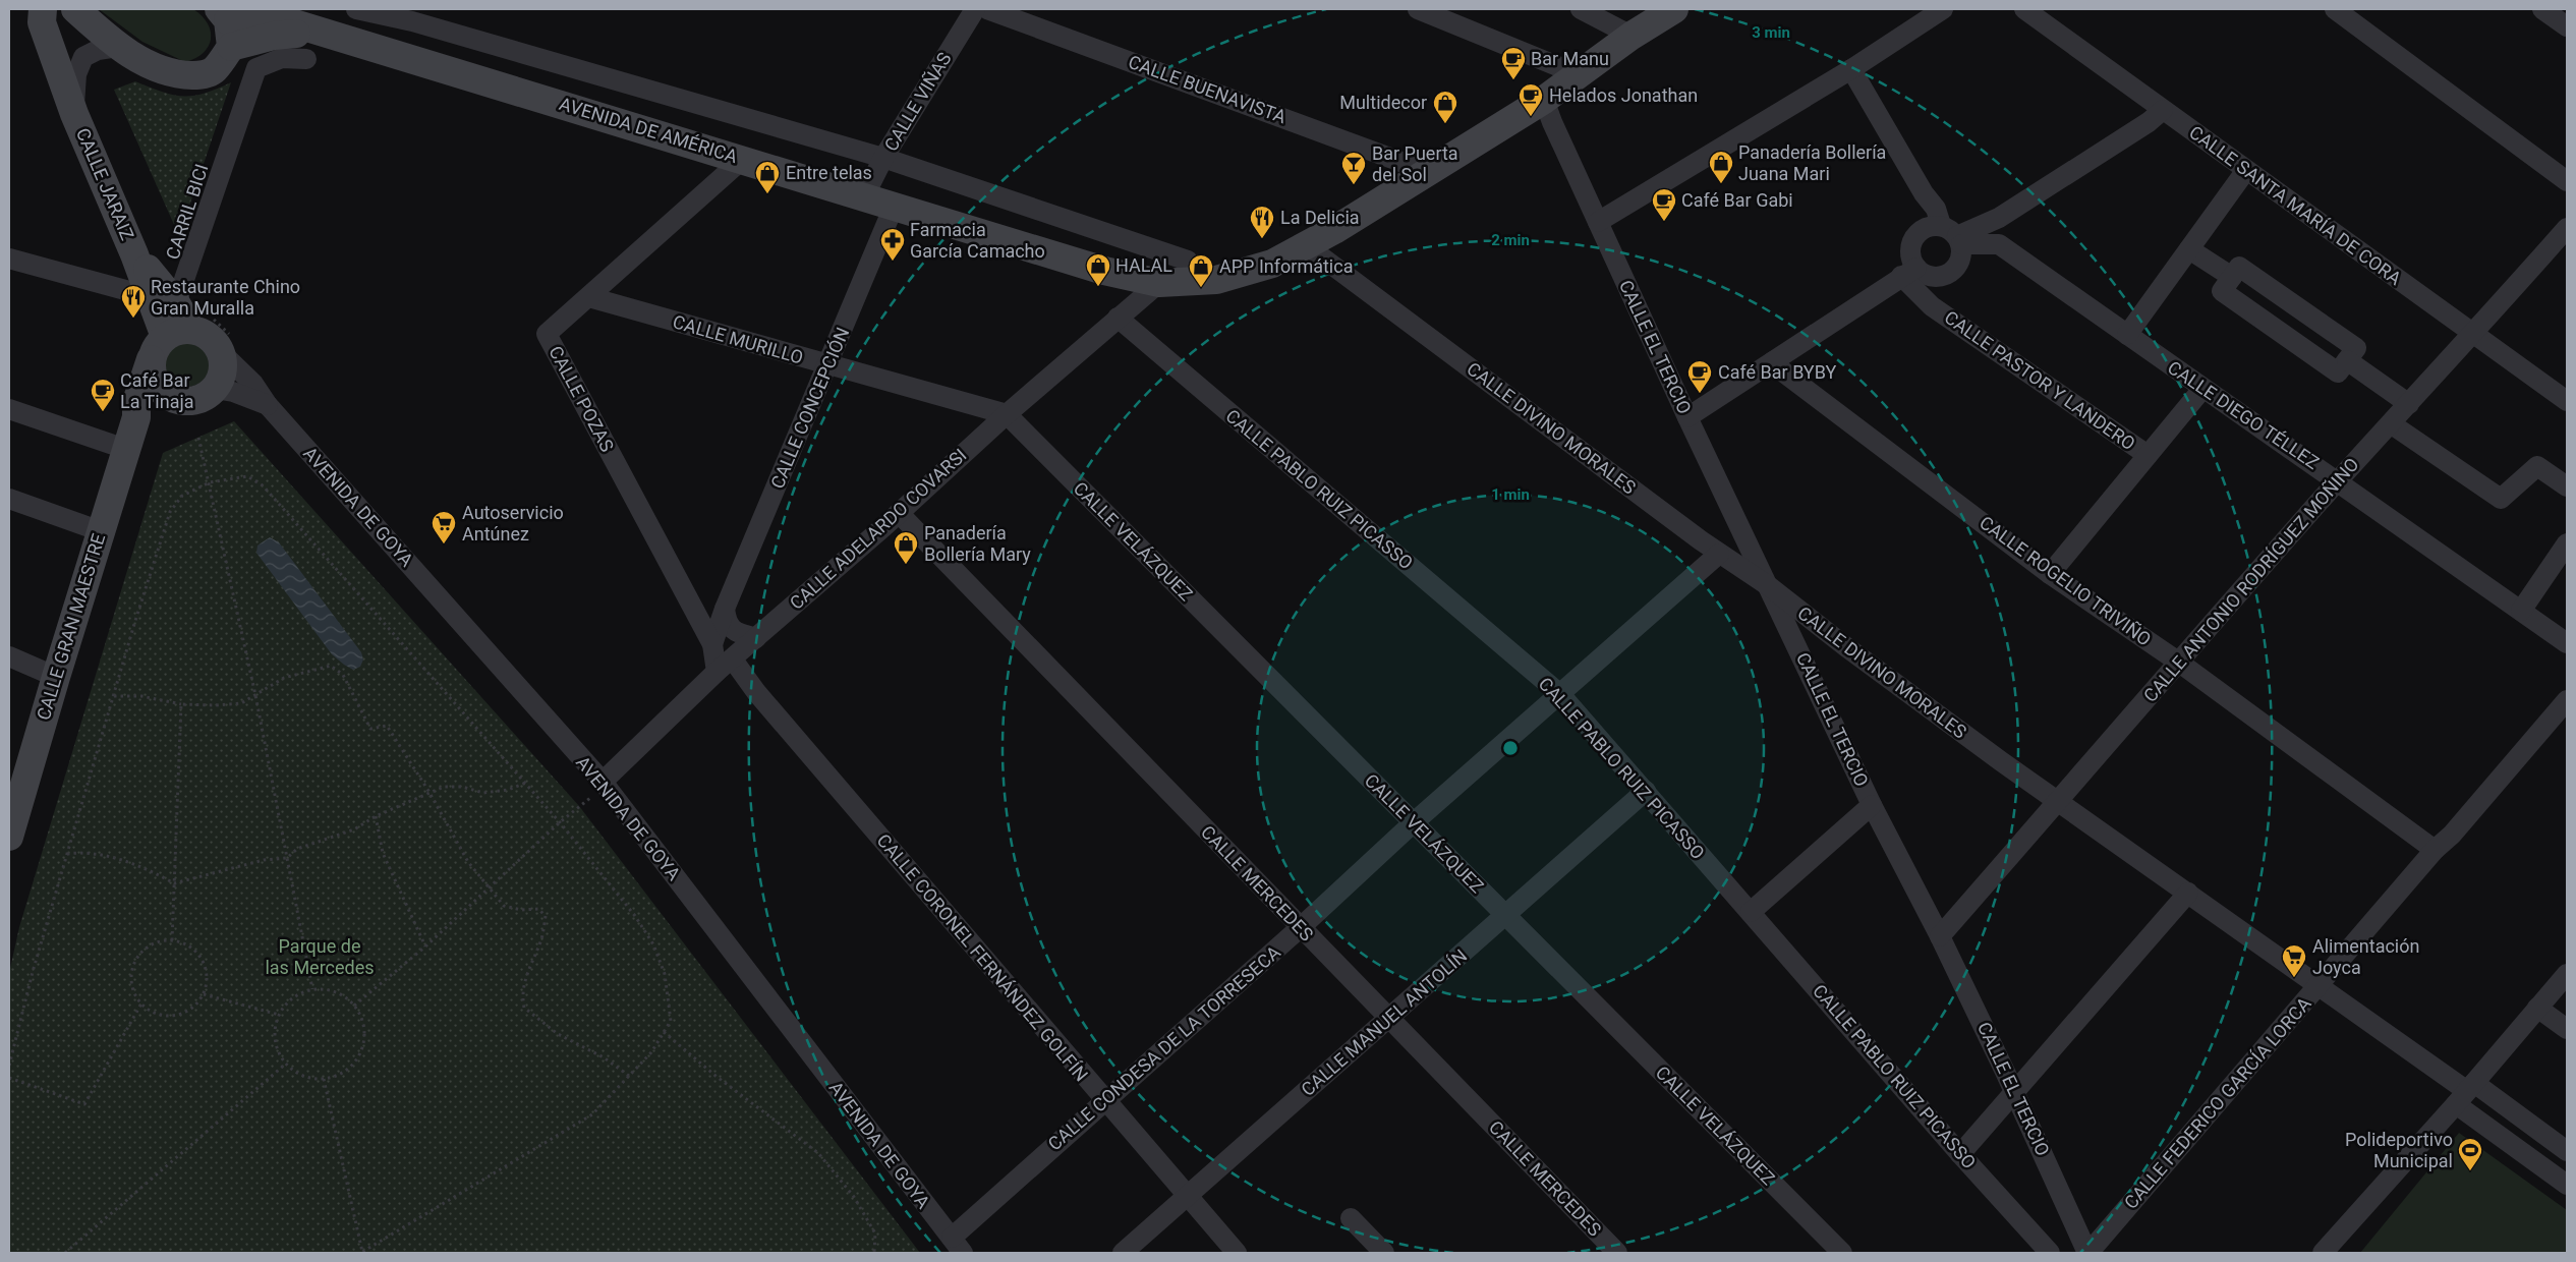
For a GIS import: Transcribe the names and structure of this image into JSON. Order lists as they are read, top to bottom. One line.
{"streets":{"street":["CALLE BUENAVISTA","CALLE VIÑAS","AVENIDA DE AMÉRICA","CALLE JARAIZ","CALLE SANTA MARÍA DE CORA","CALLE MURILLO","CALLE EL TERCIO","CALLE PASTOR Y LANDERO","CALLE POZAS","CALLE CONCEPCIÓN","CALLE DIEGO TÉLLEZ","CALLE DIVINO MORALES","CALLE PABLO RUIZ PICASSO","AVENIDA DE GOYA","CALLE ADELARDO COVARSI","CALLE VELÁZQUEZ","CALLE ANTONIO RODRÍGUEZ MOÑINO","CALLE ROGELIO TRIVIÑO","CALLE GRAN MAESTRE","CALLE MERCEDES","CALLE CORONEL FERNÁNDEZ GOLFÍN","CALLE MANUEL ANTOLÍN","CALLE CONDESA DE LA TORRESECA","CALLE FEDERICO GARCÍA LORCA"]},"crossings":[["CALLE BUENAVISTA","AVENIDA DE AMÉRICA"],["CALLE VIÑAS","AVENIDA DE AMÉRICA"],["AVENIDA DE AMÉRICA","CALLE EL TERCIO"],["AVENIDA DE AMÉRICA","CALLE POZAS"],["AVENIDA DE AMÉRICA","CALLE CONCEPCIÓN"],["AVENIDA DE AMÉRICA","CALLE DIVINO MORALES"],["AVENIDA DE AMÉRICA","CALLE ADELARDO COVARSI"],["CALLE JARAIZ","AVENIDA DE GOYA"],["CALLE JARAIZ","CALLE GRAN MAESTRE"],["CALLE SANTA MARÍA DE CORA","CALLE ANTONIO RODRÍGUEZ MOÑINO"],["CALLE MURILLO","CALLE POZAS"],["CALLE MURILLO","CALLE CONCEPCIÓN"],["CALLE MURILLO","CALLE ADELARDO COVARSI"],["CALLE MURILLO","CALLE VELÁZQUEZ"],["CALLE EL TERCIO","CALLE DIVINO MORALES"],["CALLE EL TERCIO","CALLE ANTONIO RODRÍGUEZ MOÑINO"],["CALLE EL TERCIO","CALLE FEDERICO GARCÍA LORCA"],["CALLE PASTOR Y LANDERO","CALLE DIEGO TÉLLEZ"],["CALLE POZAS","CALLE CONCEPCIÓN"],["CALLE POZAS","CALLE ADELARDO COVARSI"],["CALLE DIEGO TÉLLEZ","CALLE ANTONIO RODRÍGUEZ MOÑINO"],["CALLE DIVINO MORALES","CALLE ANTONIO RODRÍGUEZ MOÑINO"],["CALLE DIVINO MORALES","CALLE CONDESA DE LA TORRESECA"],["CALLE DIVINO MORALES","CALLE FEDERICO GARCÍA LORCA"],["CALLE PABLO RUIZ PICASSO","CALLE ADELARDO COVARSI"],["CALLE PABLO RUIZ PICASSO","CALLE MANUEL ANTOLÍN"],["CALLE PABLO RUIZ PICASSO","CALLE CONDESA DE LA TORRESECA"],["AVENIDA DE GOYA","CALLE ADELARDO COVARSI"],["AVENIDA DE GOYA","CALLE GRAN MAESTRE"],["AVENIDA DE GOYA","CALLE CONDESA DE LA TORRESECA"],["CALLE ADELARDO COVARSI","CALLE VELÁZQUEZ"],["CALLE ADELARDO COVARSI","CALLE MERCEDES"],["CALLE ADELARDO COVARSI","CALLE CORONEL FERNÁNDEZ GOLFÍN"],["CALLE VELÁZQUEZ","CALLE MANUEL ANTOLÍN"],["CALLE VELÁZQUEZ","CALLE CONDESA DE LA TORRESECA"],["CALLE ANTONIO RODRÍGUEZ MOÑINO","CALLE ROGELIO TRIVIÑO"],["CALLE ROGELIO TRIVIÑO","CALLE FEDERICO GARCÍA LORCA"],["CALLE MERCEDES","CALLE MANUEL ANTOLÍN"],["CALLE MERCEDES","CALLE CONDESA DE LA TORRESECA"],["CALLE CORONEL FERNÁNDEZ GOLFÍN","CALLE MANUEL ANTOLÍN"],["CALLE CORONEL FERNÁNDEZ GOLFÍN","CALLE CONDESA DE LA TORRESECA"]],"parks":["Parque de las Mercedes"],"places":{"cafe":["Bar Manu","Helados Jonathan","Café Bar Gabi","Café Bar BYBY","Café Bar La Tinaja"],"shop":["Multidecor","Panadería Bollería Juana Mari","Entre telas","HALAL","APP Informática","Panadería Bollería Mary"],"bar":["Bar Puerta del Sol"],"restaurant":["La Delicia","Restaurante Chino Gran Muralla"],"pharmacy":["Farmacia García Camacho"],"supermarket":["Autoservicio Antúnez","Alimentación Joyca"],"sports":["Polideportivo Municipal"]},"rings":["3 min","2 min","1 min"]}
